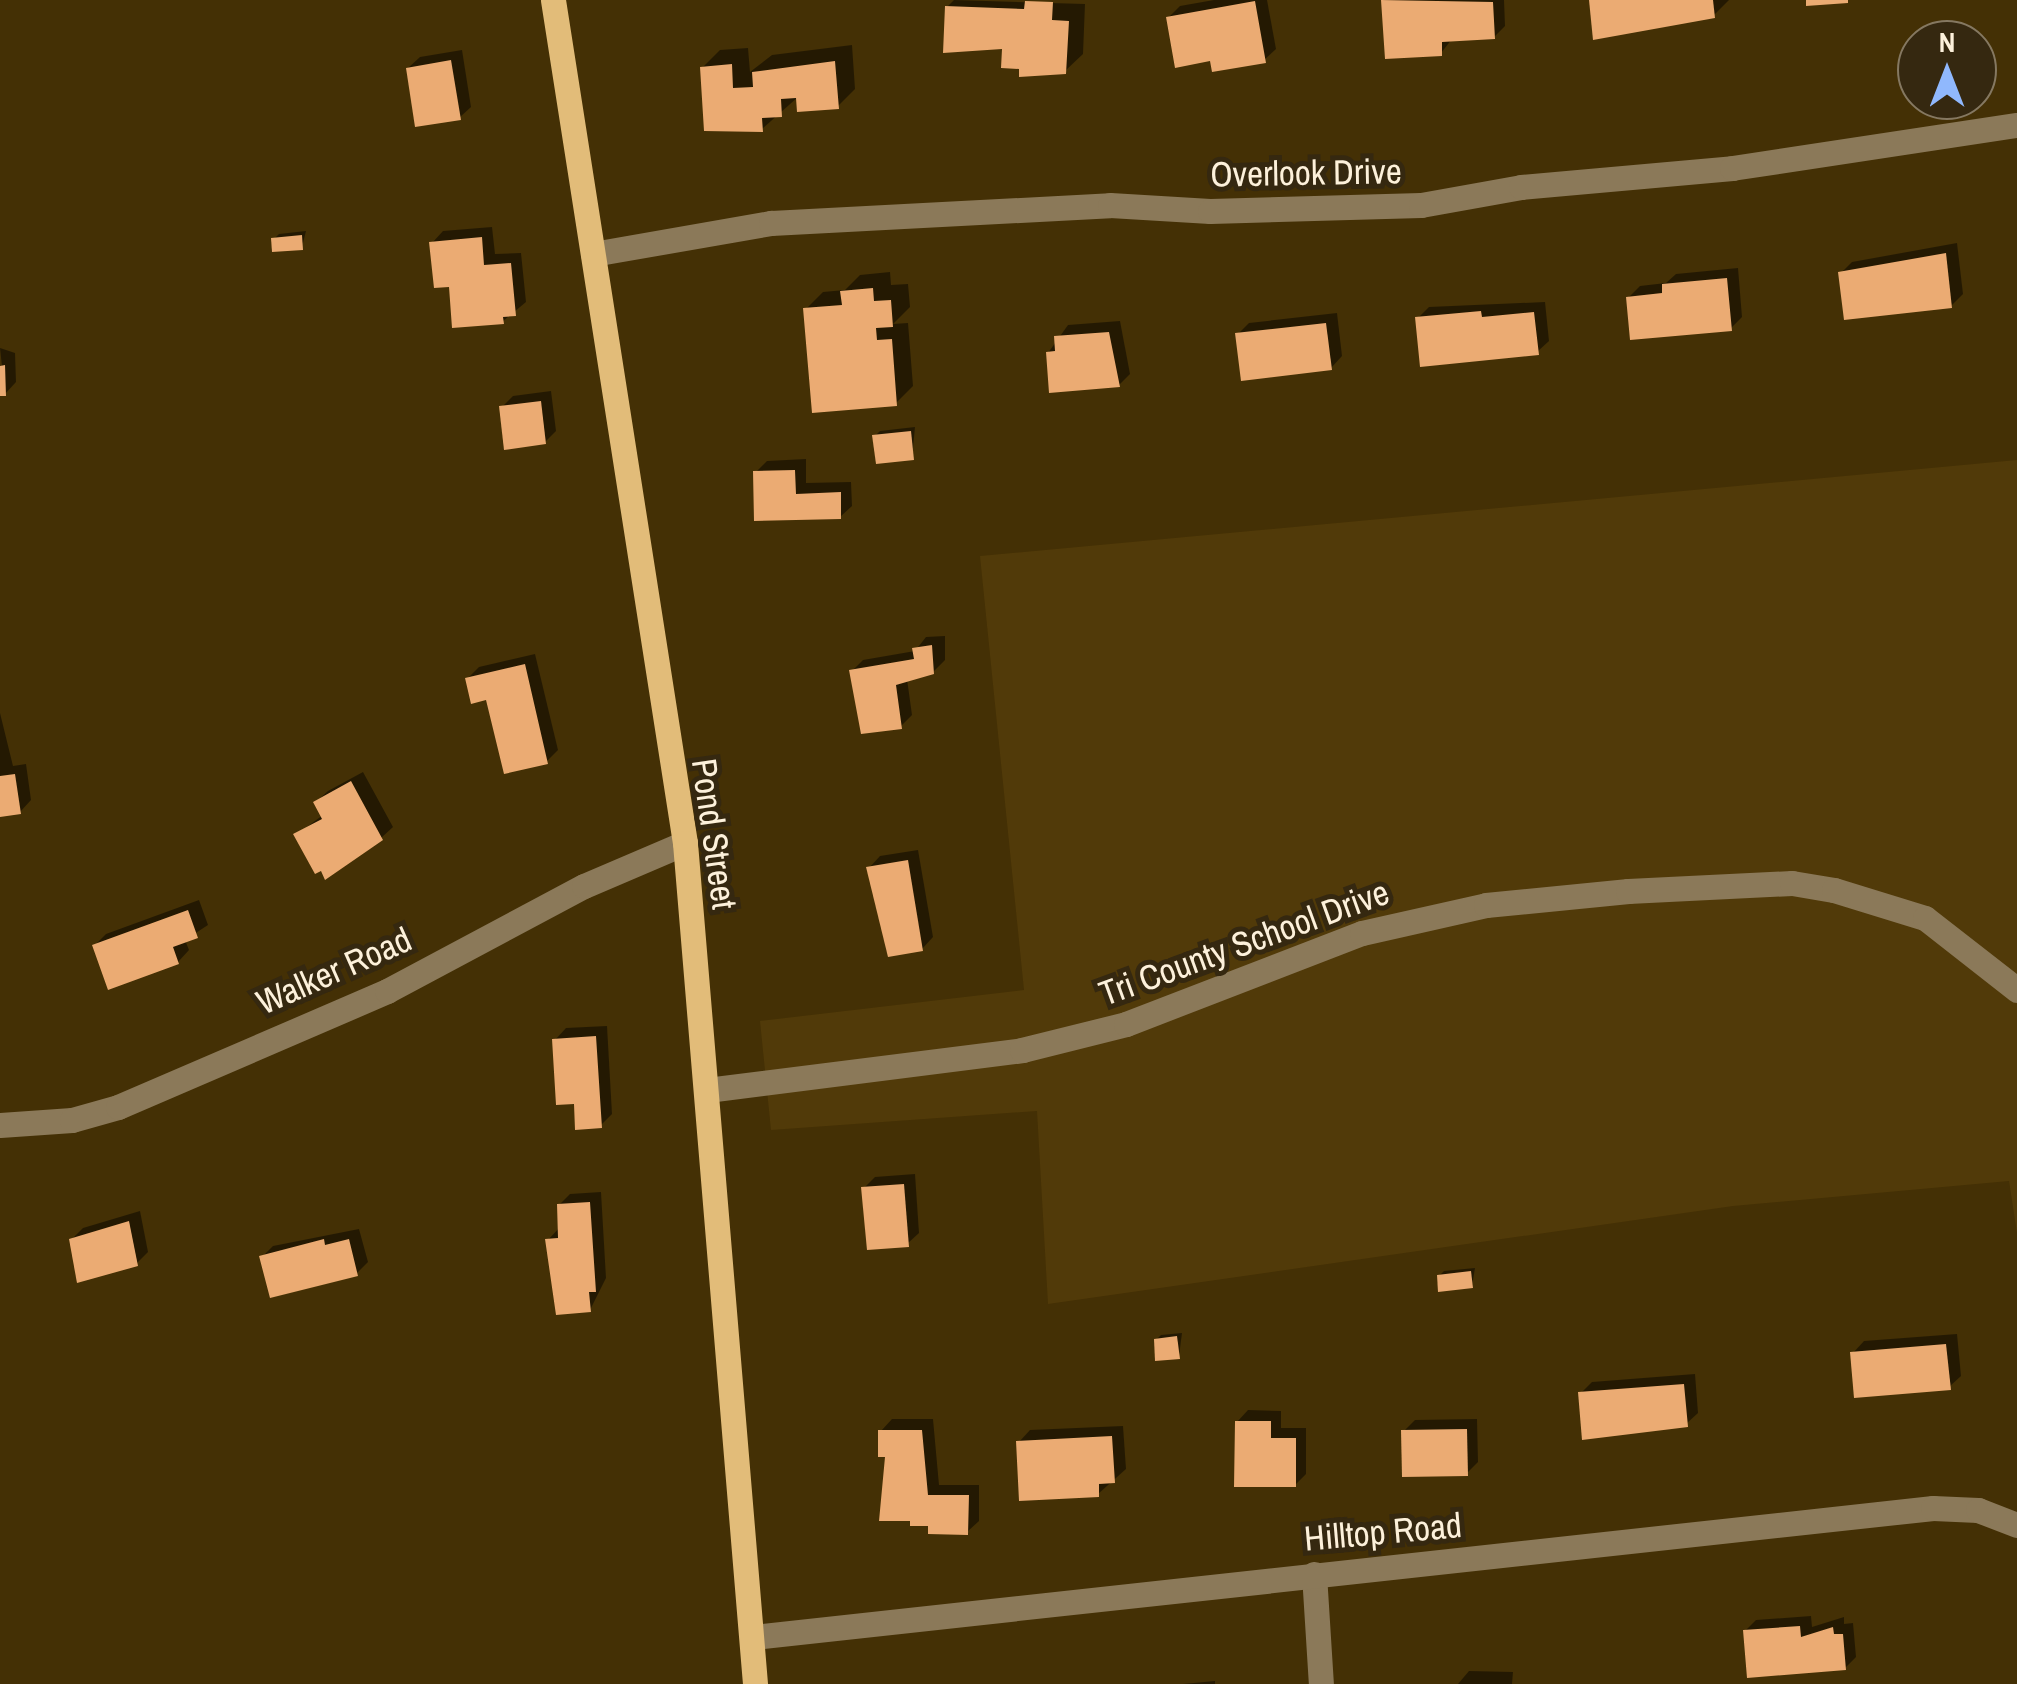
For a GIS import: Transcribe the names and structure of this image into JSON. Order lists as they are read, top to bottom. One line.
{"streets":{"main road":["Pond Street"],"street":["Overlook Drive","Tri County School Drive","Walker Road","Hilltop Road"]},"crossings":[["Overlook Drive","Pond Street"],["Pond Street","Tri County School Drive"],["Pond Street","Walker Road"],["Pond Street","Hilltop Road"]],"north":"top"}
